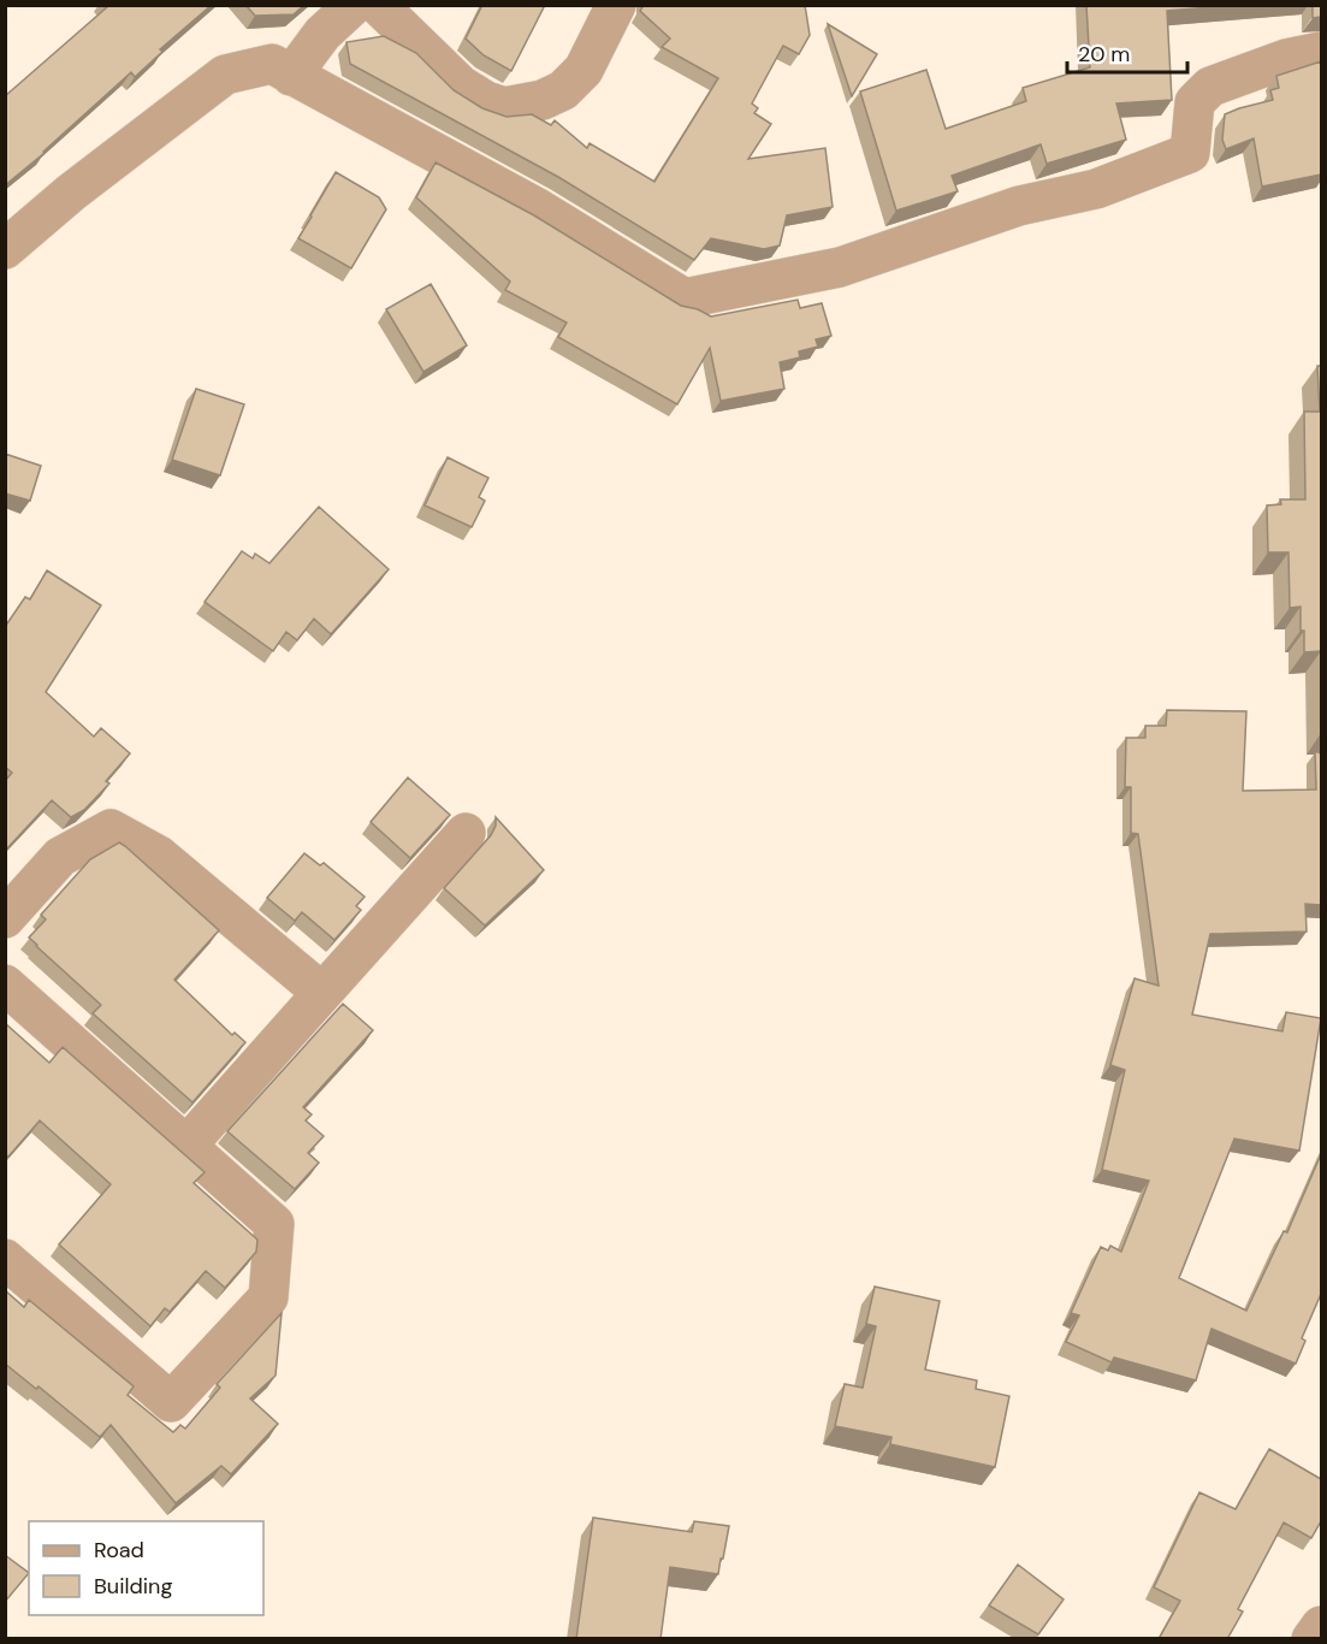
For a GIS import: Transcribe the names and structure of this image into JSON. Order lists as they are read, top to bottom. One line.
{"legend":["Road","Building"],"scale_bar":"20 m"}
